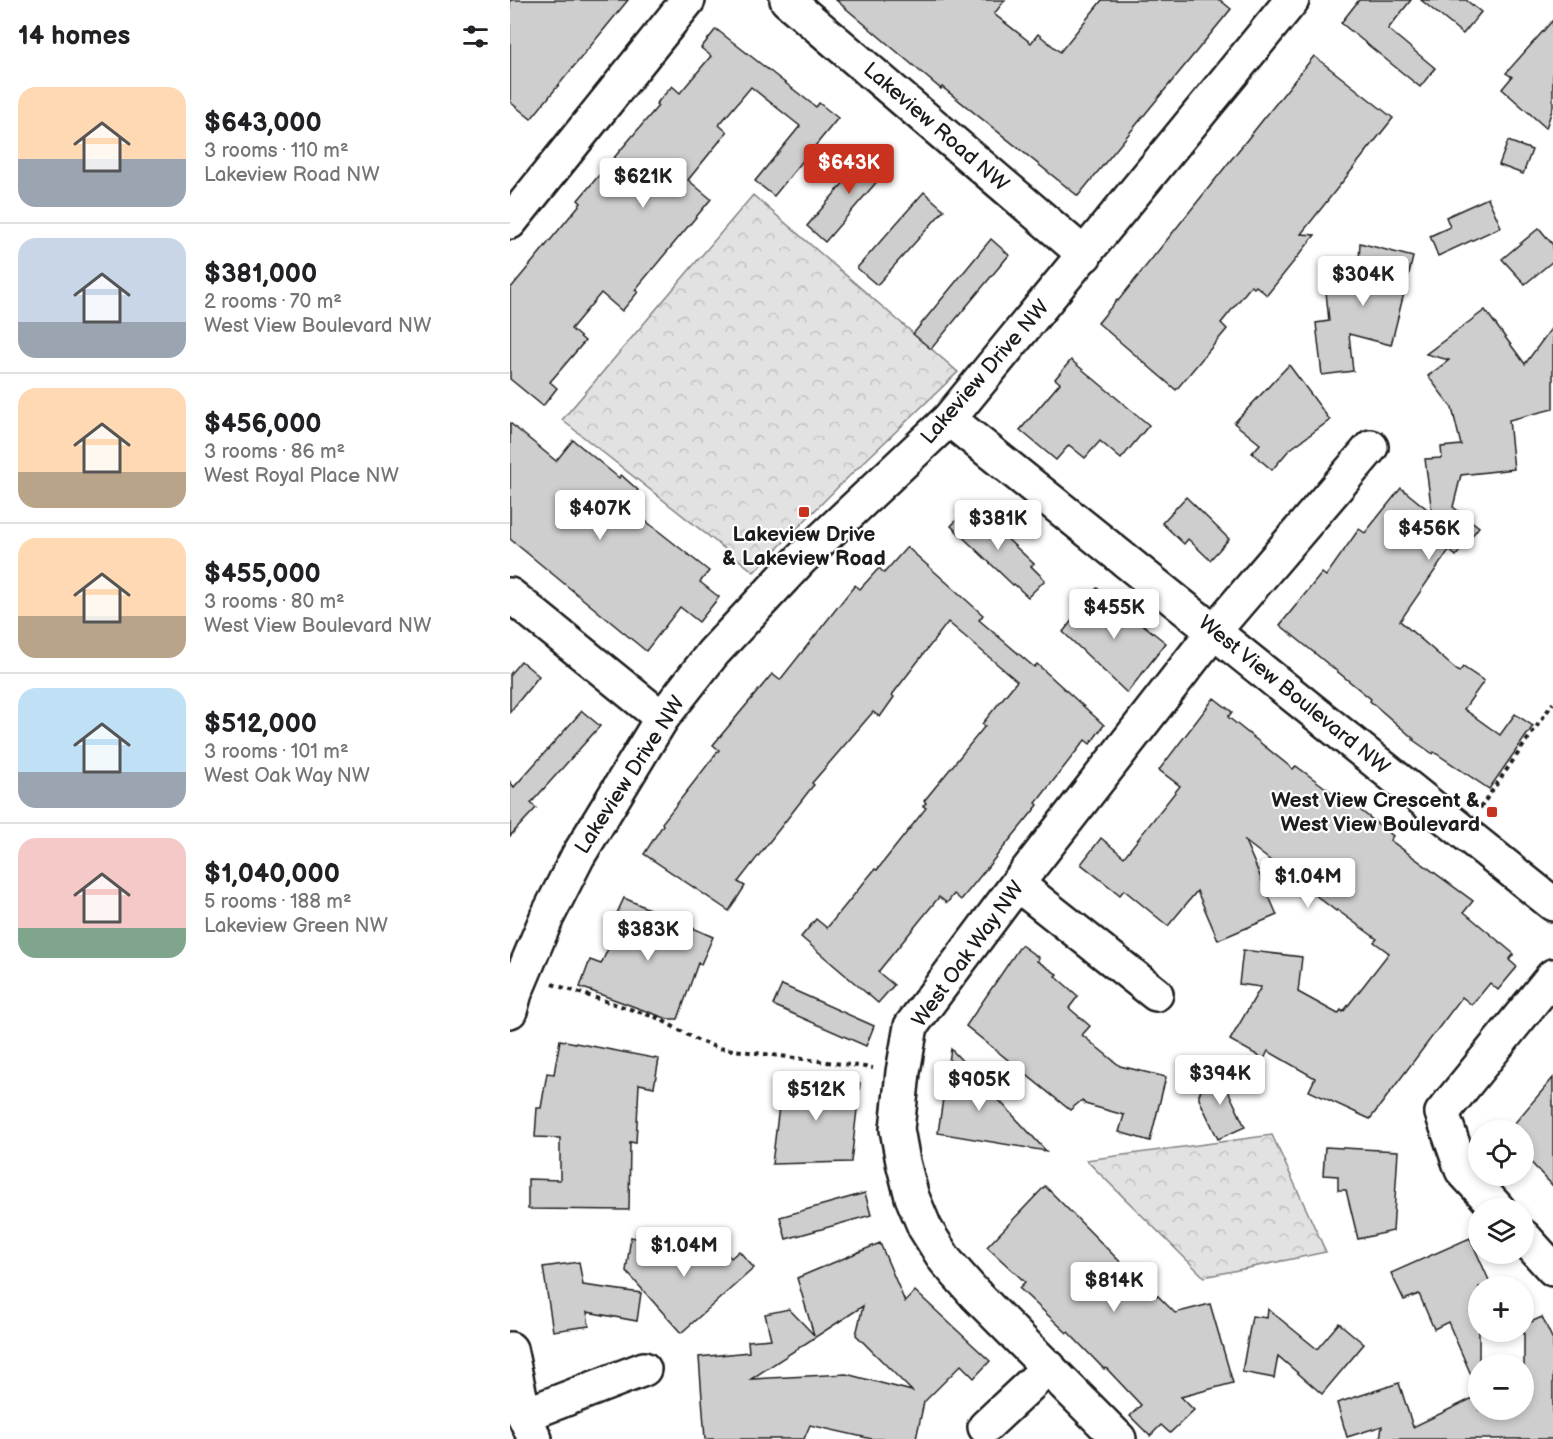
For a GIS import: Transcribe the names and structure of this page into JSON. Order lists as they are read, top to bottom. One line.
{"streets":{"street":["Lakeview Road NW","Lakeview Drive NW","West View Boulevard NW","West Oak Way NW"]},"crossings":[["Lakeview Road NW","Lakeview Drive NW"],["Lakeview Drive NW","West View Boulevard NW"],["West View Boulevard NW","West Oak Way NW"]],"places":{"transit":["Lakeview Drive & Lakeview Road","West View Crescent & West View Boulevard"]},"page":{"heading":"14 homes","list":[{"name":"$643,000","note":"3 rooms · 110 m² · Lakeview Road NW"},{"name":"$381,000","note":"2 rooms · 70 m² · West View Boulevard NW"},{"name":"$456,000","note":"3 rooms · 86 m² · West Royal Place NW"},{"name":"$455,000","note":"3 rooms · 80 m² · West View Boulevard NW"},{"name":"$512,000","note":"3 rooms · 101 m² · West Oak Way NW"},{"name":"$1,040,000","note":"5 rooms · 188 m² · Lakeview Green NW"}],"price":["$643K","$621K","$304K","$407K","$381K","$456K","$455K","$1.04M","$383K","$394K","$905K","$512K","$1.04M","$814K"],"map_buttons":["+","−"]}}
